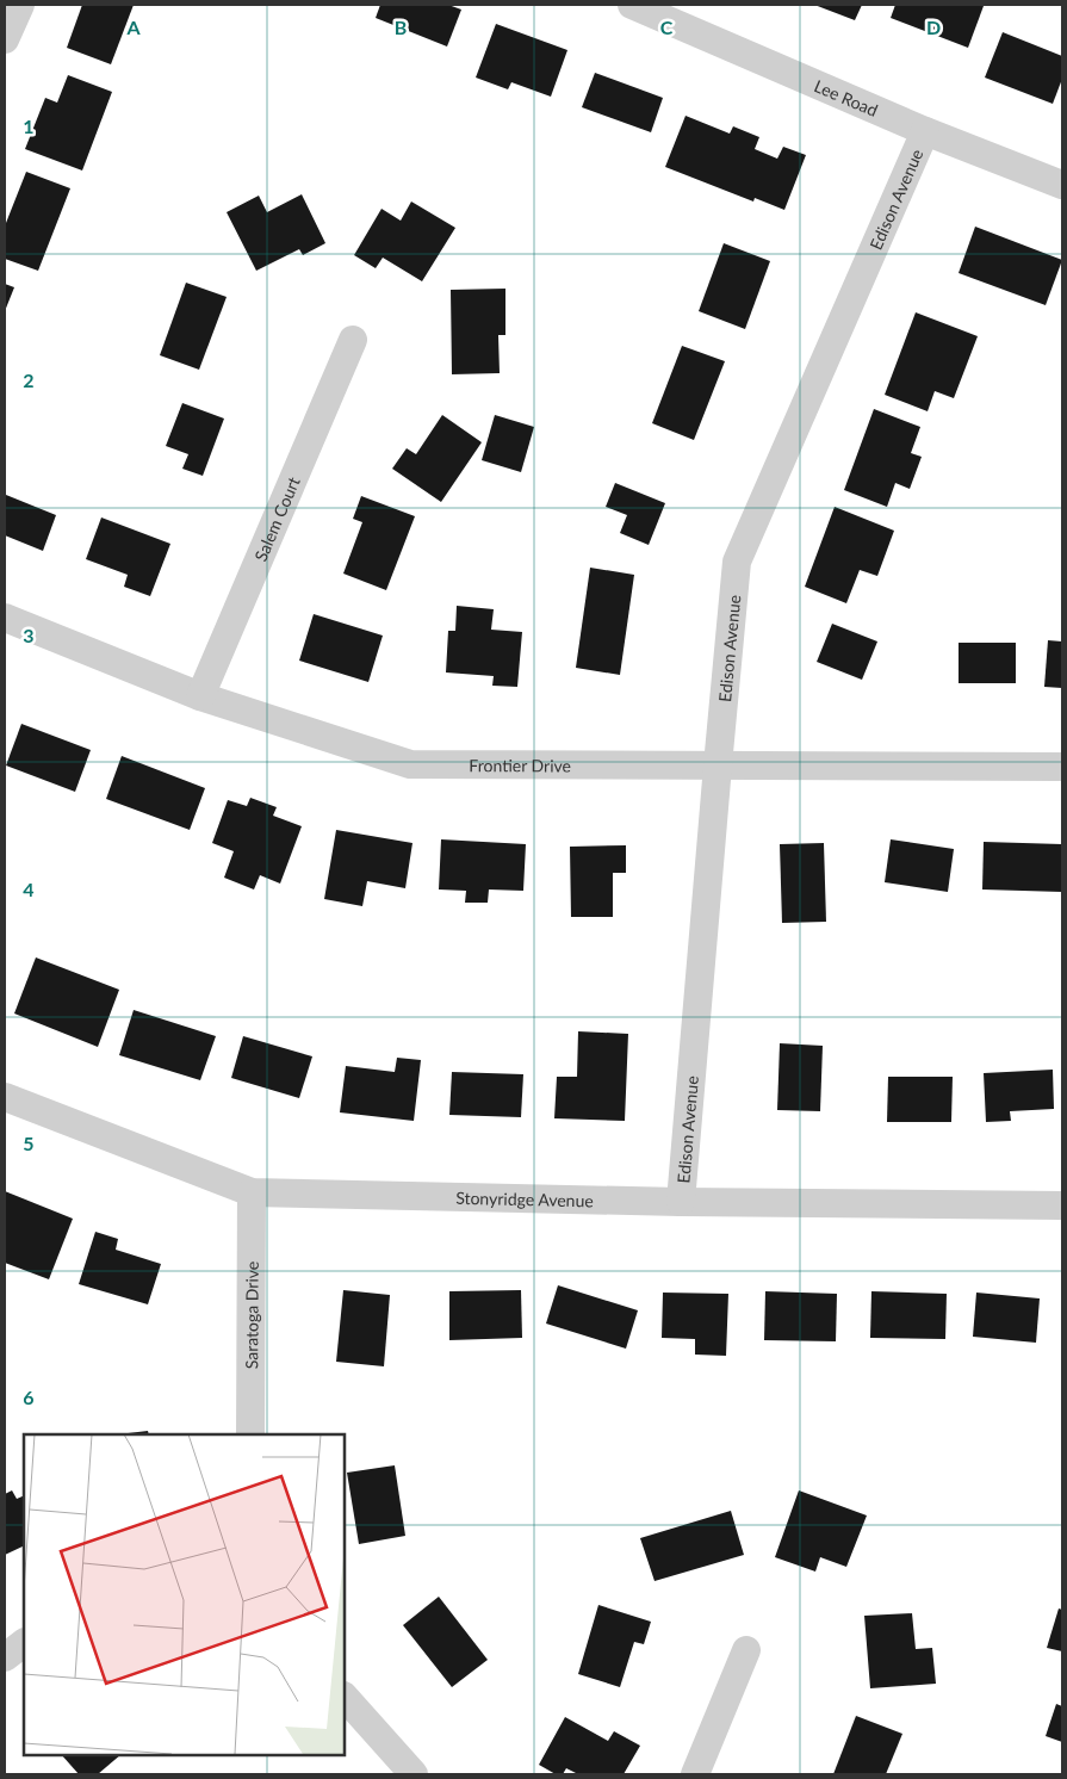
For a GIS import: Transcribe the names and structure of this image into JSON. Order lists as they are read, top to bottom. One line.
{"streets":{"street":["Lee Road","Edison Avenue","Salem Court","Frontier Drive","Stonyridge Avenue","Saratoga Drive"]},"crossings":[["Lee Road","Edison Avenue"],["Edison Avenue","Frontier Drive"],["Edison Avenue","Stonyridge Avenue"],["Salem Court","Frontier Drive"],["Stonyridge Avenue","Saratoga Drive"]],"grid":{"columns":["A","B","C","D"],"rows":["1","2","3","4","5","6"]}}
